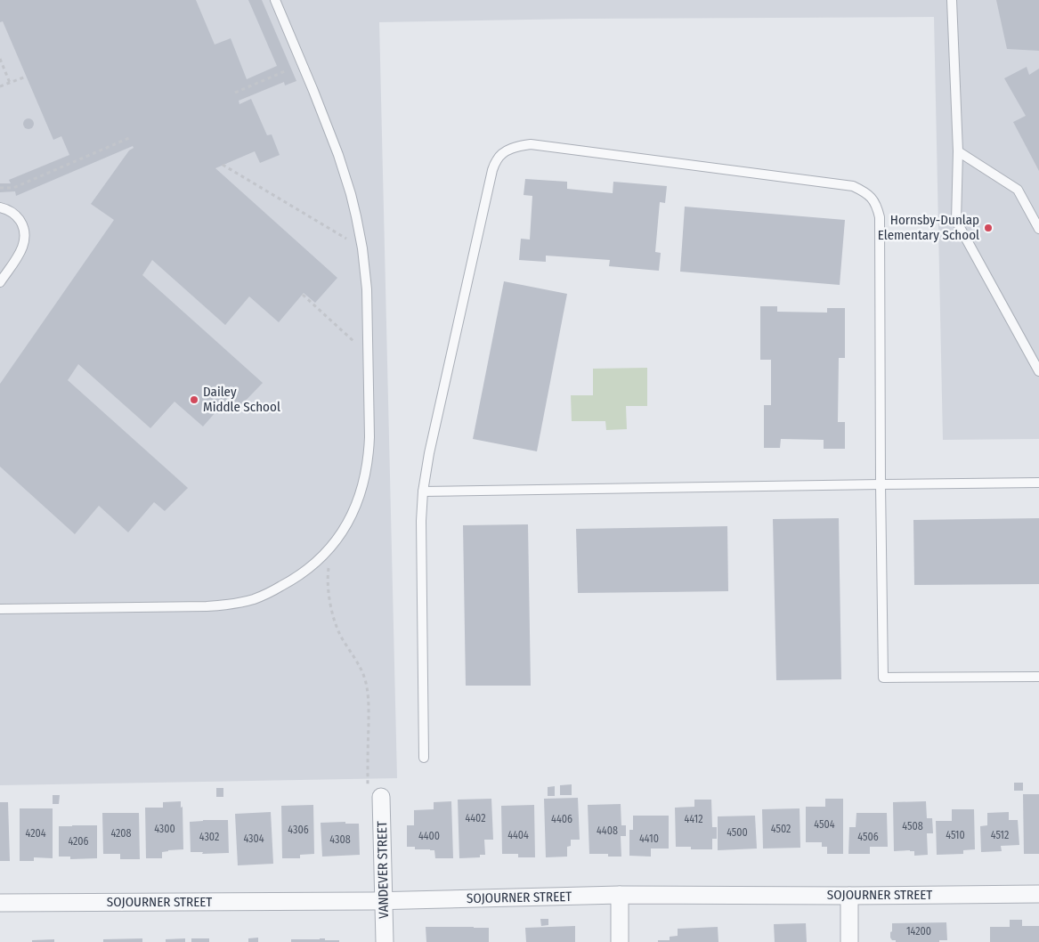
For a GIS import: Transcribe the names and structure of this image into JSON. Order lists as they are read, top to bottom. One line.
{"streets":{"street":["VANDEVER STREET","SOJOURNER STREET"]},"crossings":[["VANDEVER STREET","SOJOURNER STREET"]],"places":["Hornsby-Dunlap Elementary School","Dailey Middle School"],"house_numbers":["4402","4406","4412","4504","4508","4300","4502","4306","4408","4500","4204","4208","4404","4510","4512","4400","4302","4506","4304","4410","4308","4206","14200"]}
